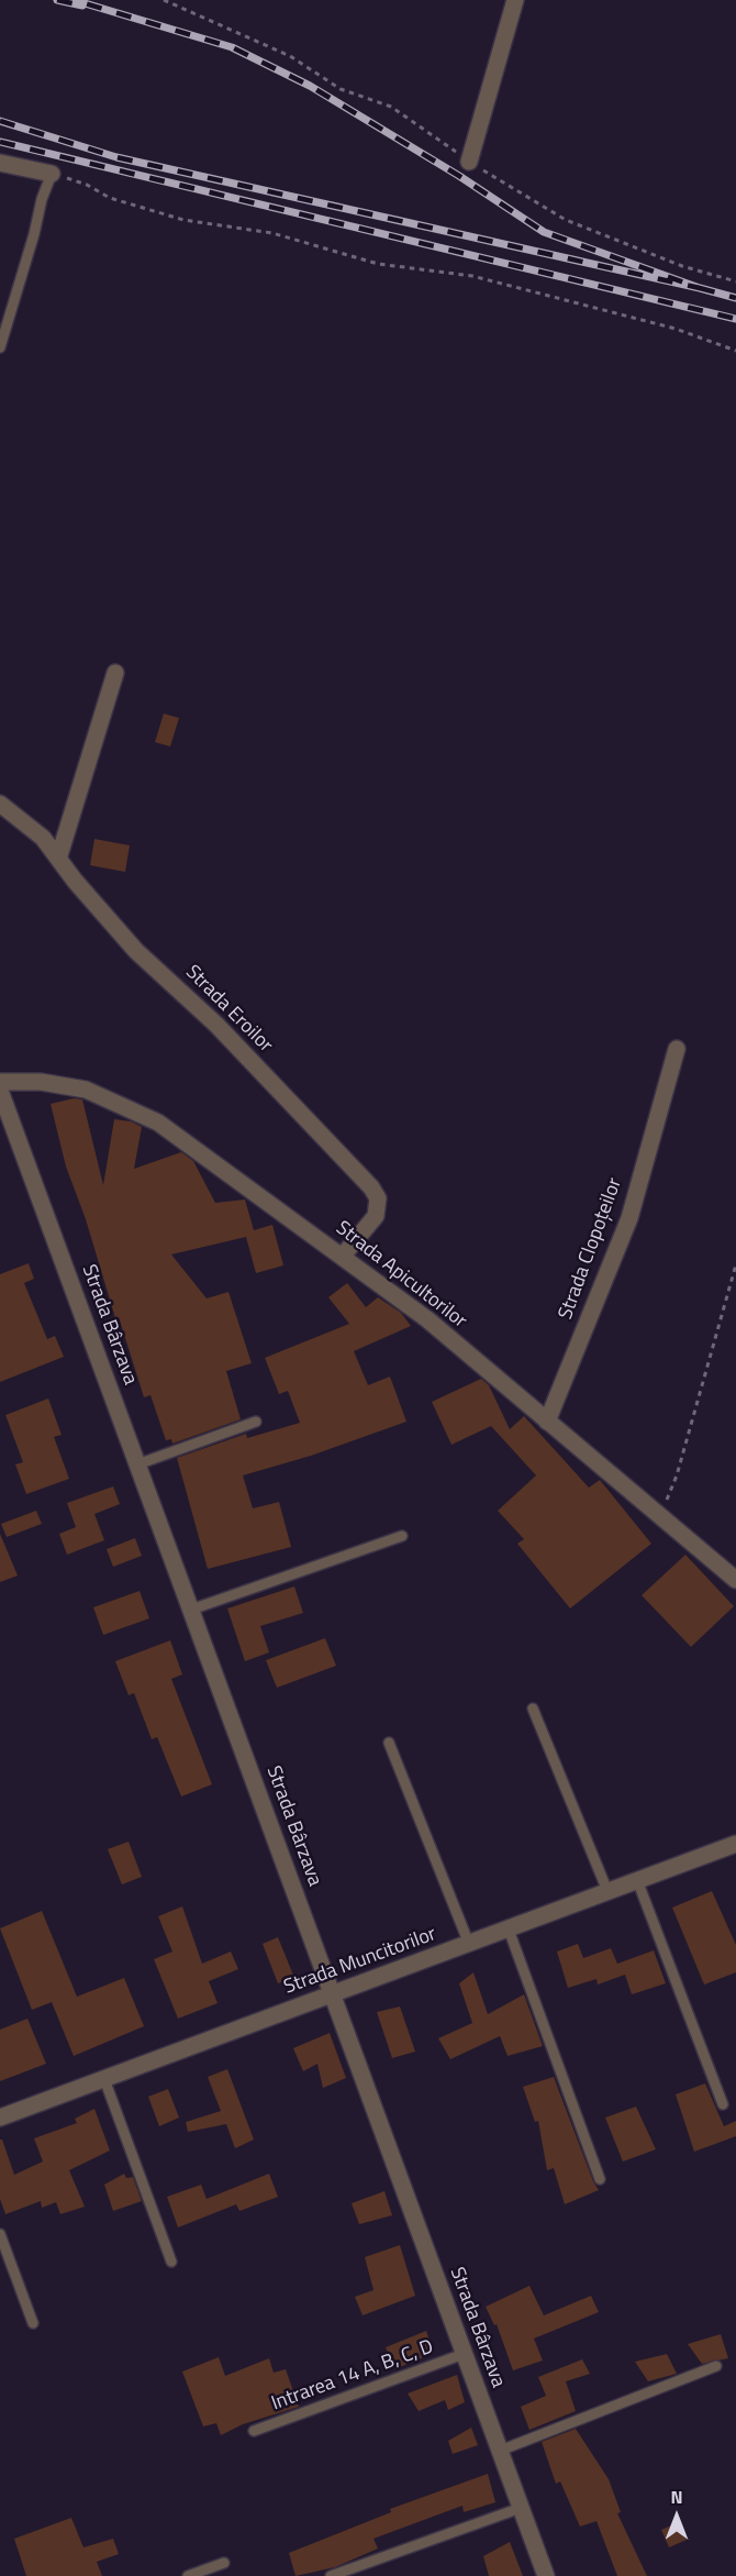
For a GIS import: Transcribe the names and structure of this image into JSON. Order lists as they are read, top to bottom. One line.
{"streets":{"street":["Strada Eroilor","Strada Clopoțeilor","Strada Apicultorilor","Strada Bârzava","Strada Muncitorilor"],"lane":["Intrarea 14 A, B, C, D"]},"crossings":[["Strada Eroilor","Strada Apicultorilor"],["Strada Clopoțeilor","Strada Apicultorilor"],["Strada Bârzava","Strada Muncitorilor"],["Strada Bârzava","Intrarea 14 A, B, C, D"]],"north":"top"}
